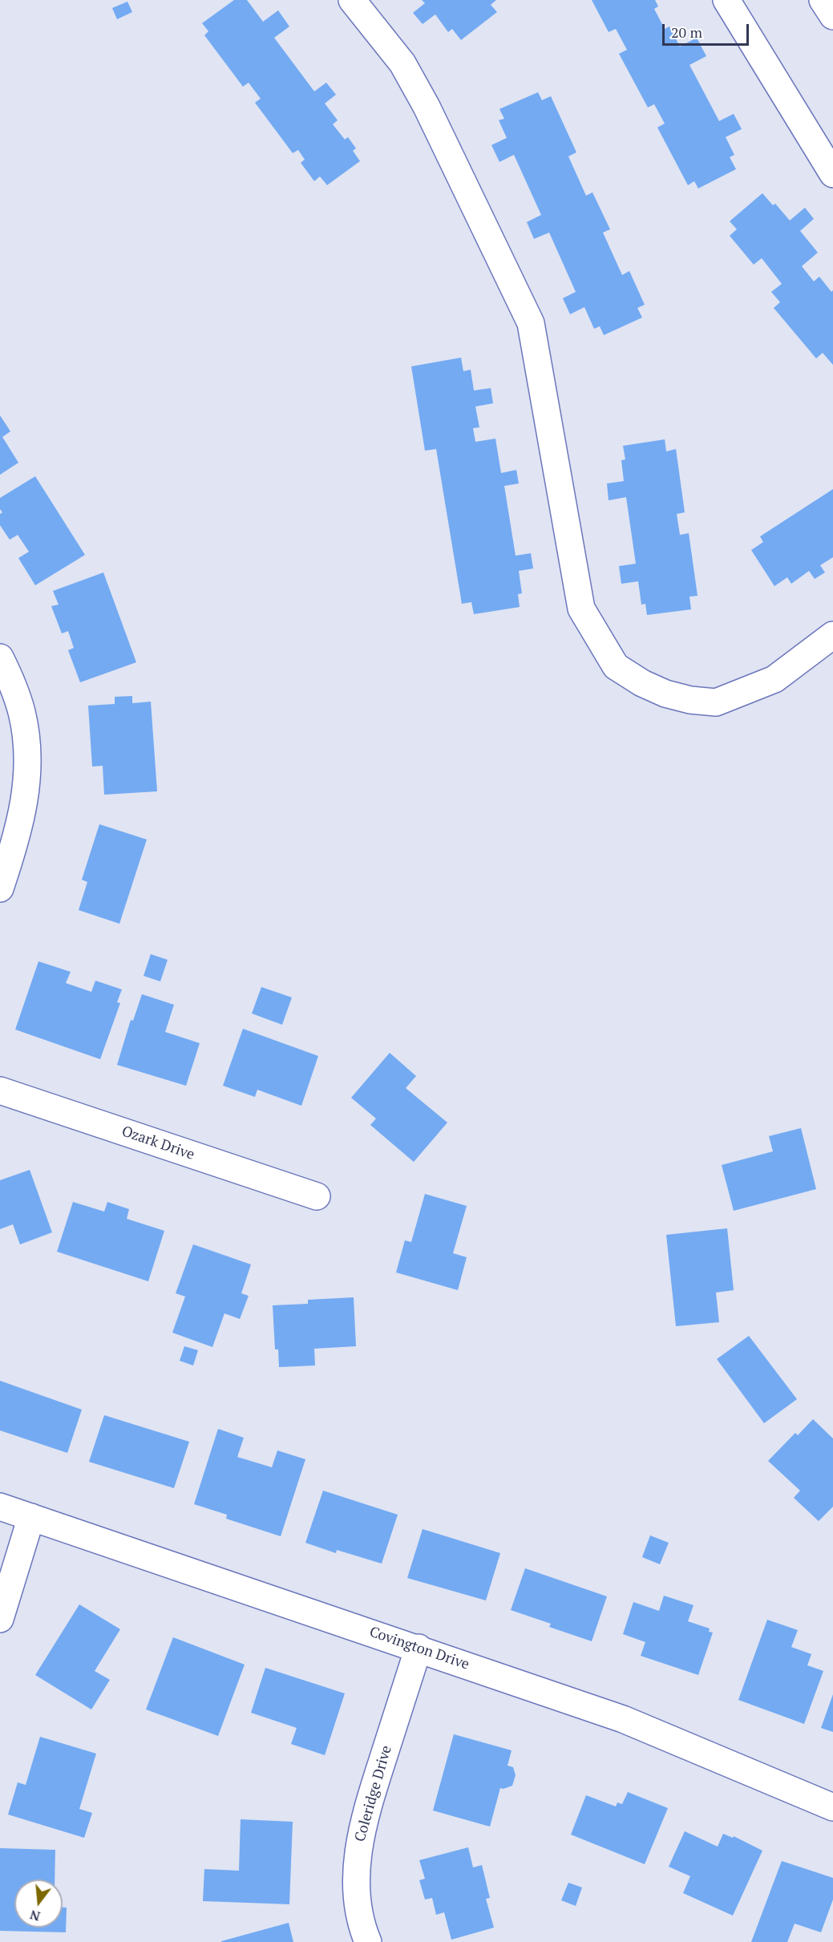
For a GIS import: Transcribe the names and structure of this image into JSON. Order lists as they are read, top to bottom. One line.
{"streets":{"street":["Ozark Drive","Covington Drive","Coleridge Drive"]},"crossings":[["Covington Drive","Coleridge Drive"]],"scale_bar":"20 m","north":"bottom"}
